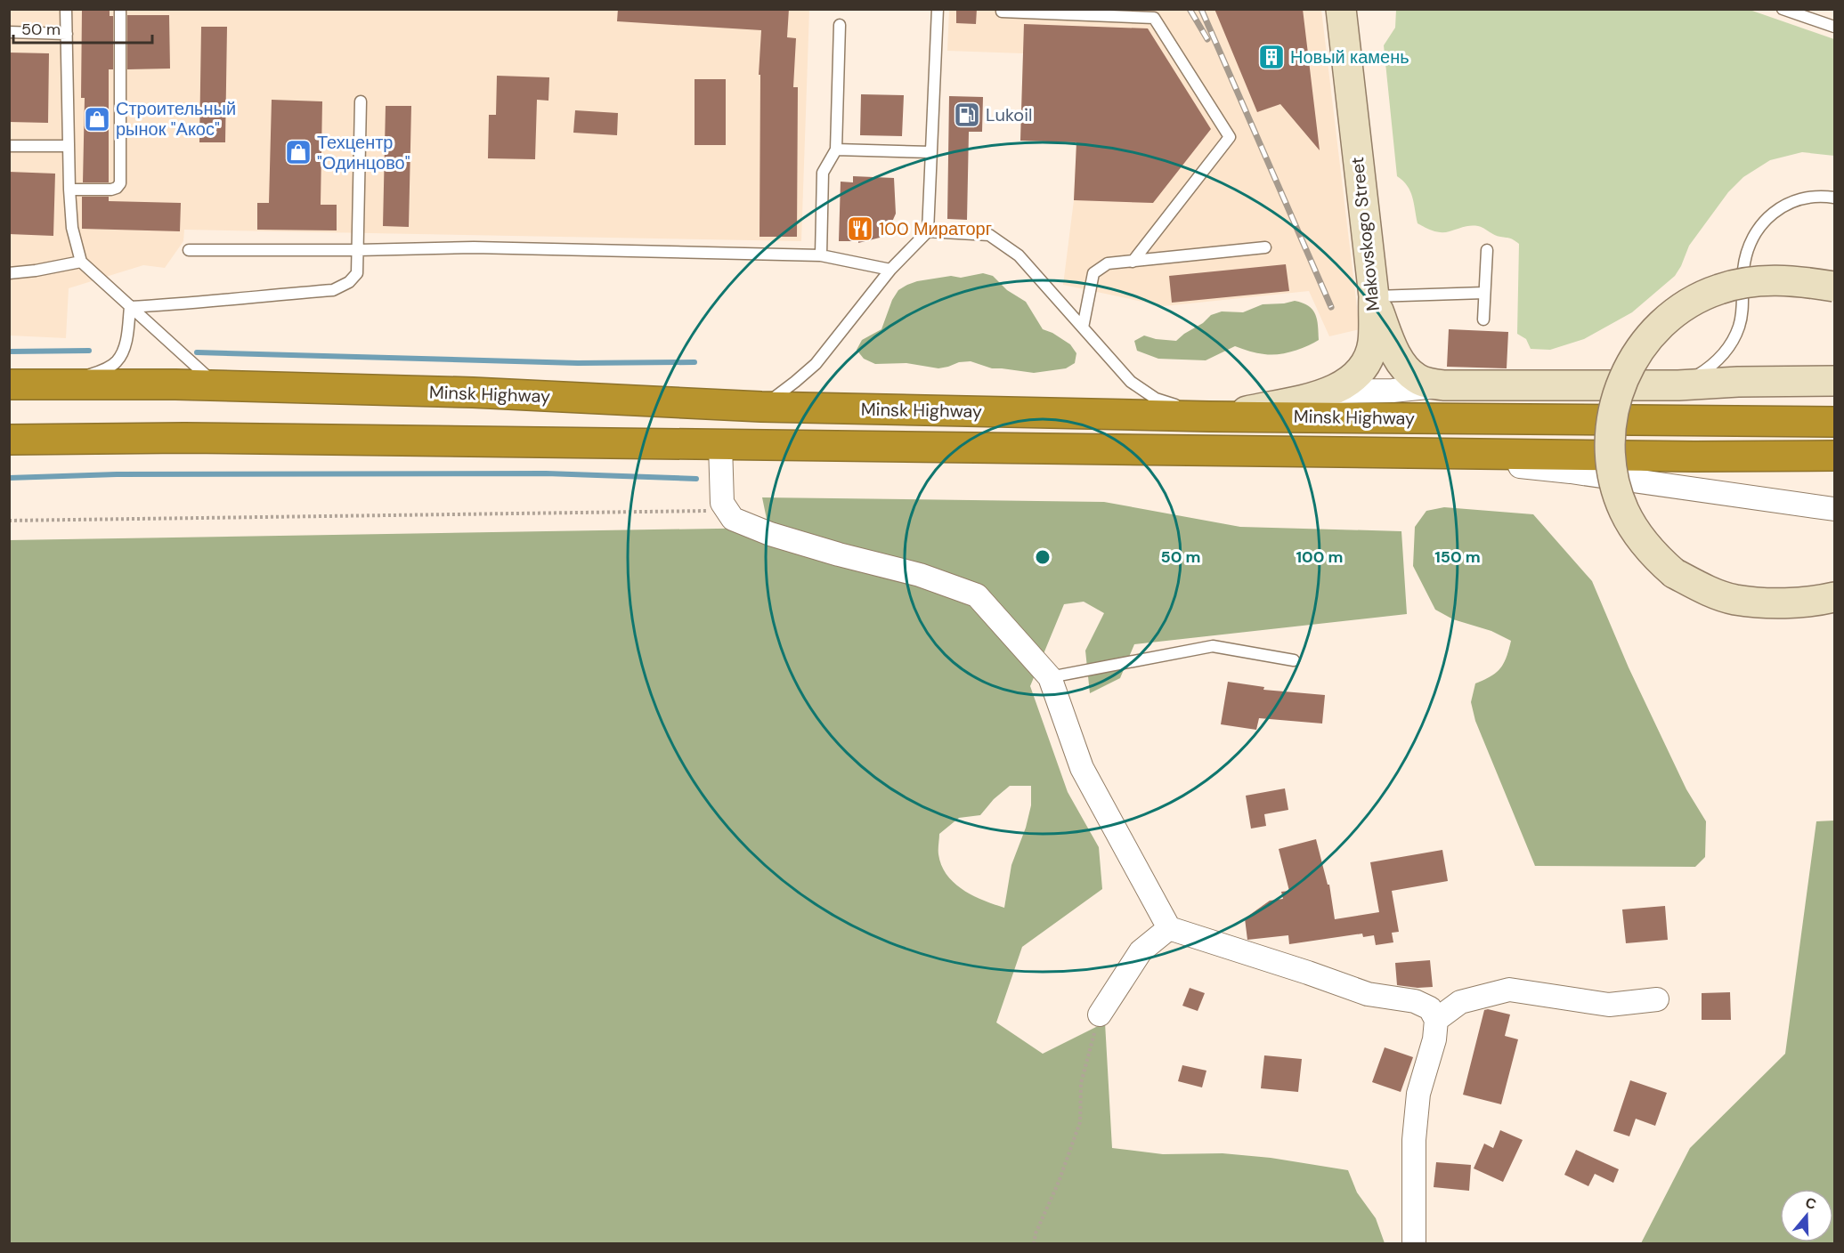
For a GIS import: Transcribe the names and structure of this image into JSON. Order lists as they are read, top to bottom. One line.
{"streets":{"highway":["Minsk Highway"],"main road":["Makovskogo Street"]},"crossings":[["Makovskogo Street","Minsk Highway"]],"places":{"building":["Новый камень"],"fuel station":["Lukoil"],"shop":["Строительный рынок \"Акос\"","Техцентр \"Одинцово\""],"restaurant":["100 Мираторг"]},"scale_bar":"50 m","north":"top","rings":["50 m","100 m","150 m"]}
